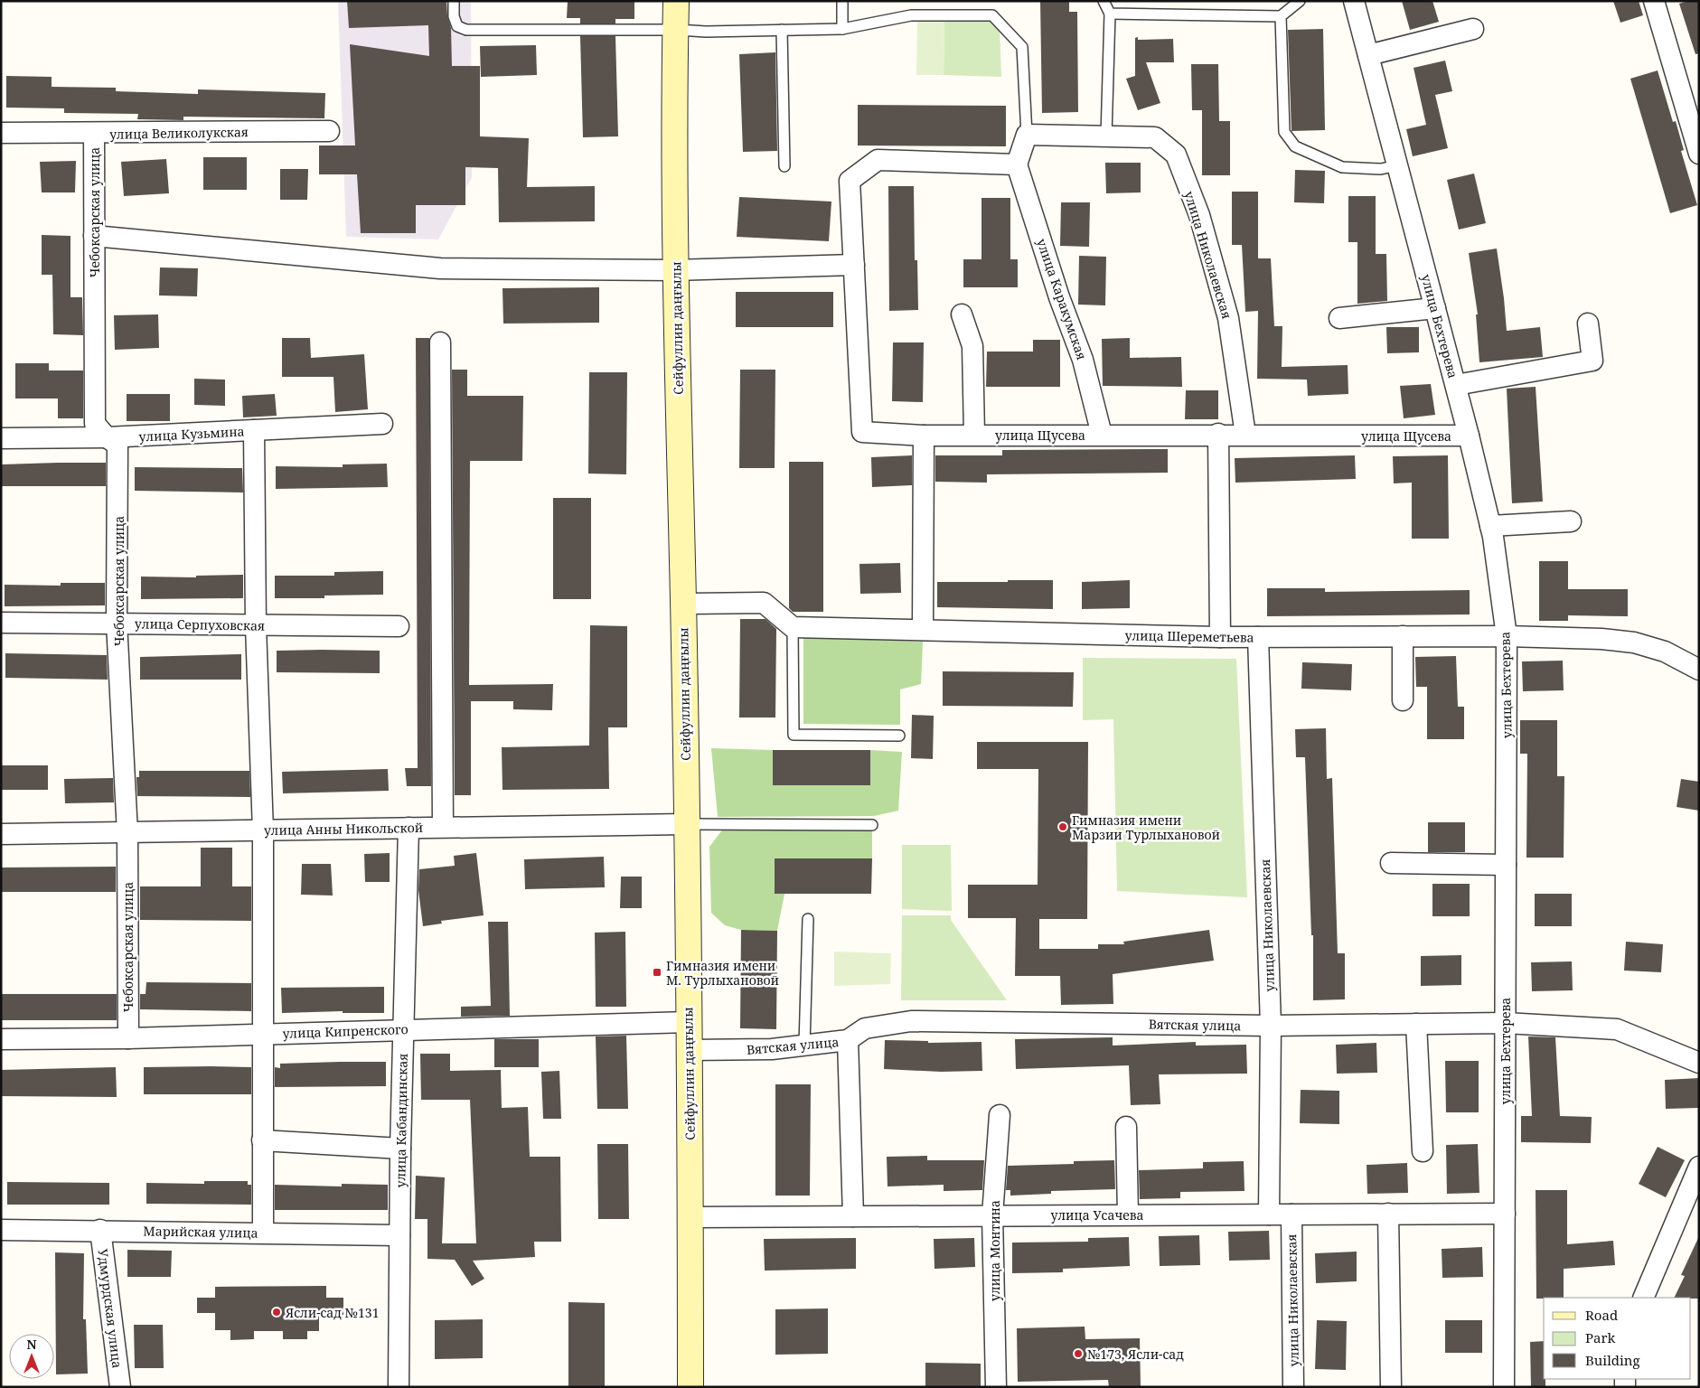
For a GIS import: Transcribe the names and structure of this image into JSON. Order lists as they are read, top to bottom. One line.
{"streets":{"main road":["Сейфуллин даңғылы"],"street":["улица Великолукская","Чебоксарская улица","улица Николаевская","улица Каракумская","улица Бехтерева","улица Кузьмина","улица Щусева","улица Серпуховская","улица Шереметьева","улица Анны Никольской","Вятская улица","улица Кипренского","улица Кабандинская","улица Усачева","Марийская улица","улица Монтина","Удмурдская улица"]},"crossings":[["улица Великолукская","Чебоксарская улица"],["Чебоксарская улица","улица Кузьмина"],["Чебоксарская улица","улица Серпуховская"],["Чебоксарская улица","улица Анны Никольской"],["Чебоксарская улица","улица Кипренского"],["улица Николаевская","улица Щусева"],["улица Николаевская","улица Шереметьева"],["улица Николаевская","Вятская улица"],["улица Николаевская","улица Усачева"],["улица Каракумская","улица Щусева"],["улица Бехтерева","улица Щусева"],["улица Бехтерева","улица Шереметьева"],["улица Бехтерева","Вятская улица"],["улица Бехтерева","улица Усачева"],["Сейфуллин даңғылы","улица Анны Никольской"],["Сейфуллин даңғылы","Вятская улица"],["Сейфуллин даңғылы","улица Кипренского"],["Сейфуллин даңғылы","улица Усачева"],["улица Анны Никольской","улица Кабандинская"],["улица Кипренского","улица Кабандинская"],["улица Кабандинская","Марийская улица"],["улица Усачева","улица Монтина"],["Марийская улица","Удмурдская улица"]],"places":{"other":["Гимназия имени Марзии Турлыхановой","Ясли-сад №131","№173, Ясли-сад"],"transit":["Гимназия имени М. Турлыхановой"]},"legend":["Road","Park","Building"],"north":"top"}
